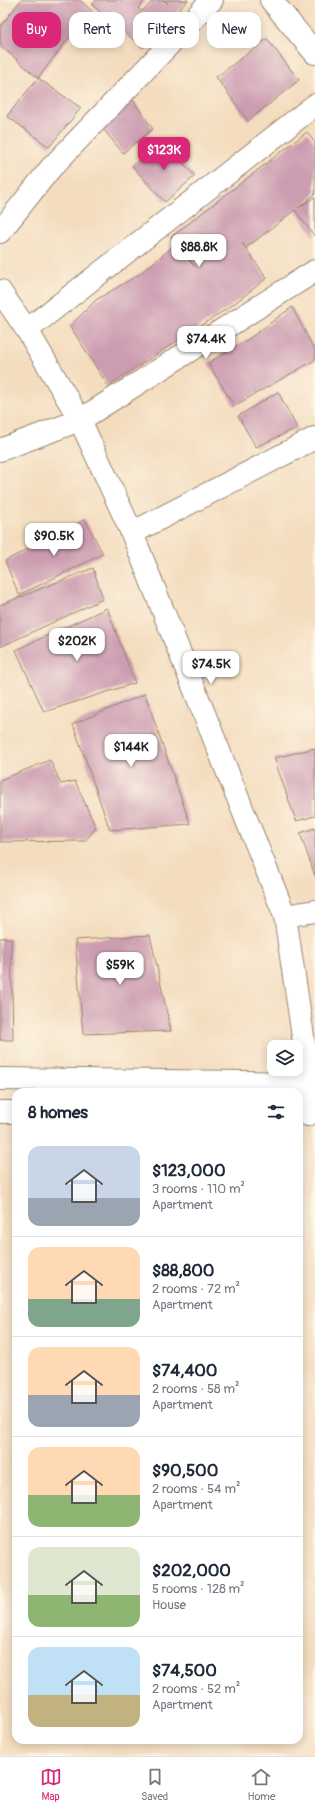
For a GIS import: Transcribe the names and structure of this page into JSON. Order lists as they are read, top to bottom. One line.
{"page":{"chip":["Buy","Rent","Filters","New"],"price":["$123K","$88.8K","$74.4K","$90.5K","$202K","$74.5K","$144K","$59K"],"heading":"8 homes","list":[{"name":"$123,000","note":"3 rooms · 110 m² · Apartment"},{"name":"$88,800","note":"2 rooms · 72 m² · Apartment"},{"name":"$74,400","note":"2 rooms · 58 m² · Apartment"},{"name":"$90,500","note":"2 rooms · 54 m² · Apartment"},{"name":"$202,000","note":"5 rooms · 128 m² · House"},{"name":"$74,500","note":"2 rooms · 52 m² · Apartment"}],"tabs":["Map","Saved","Home"]}}
